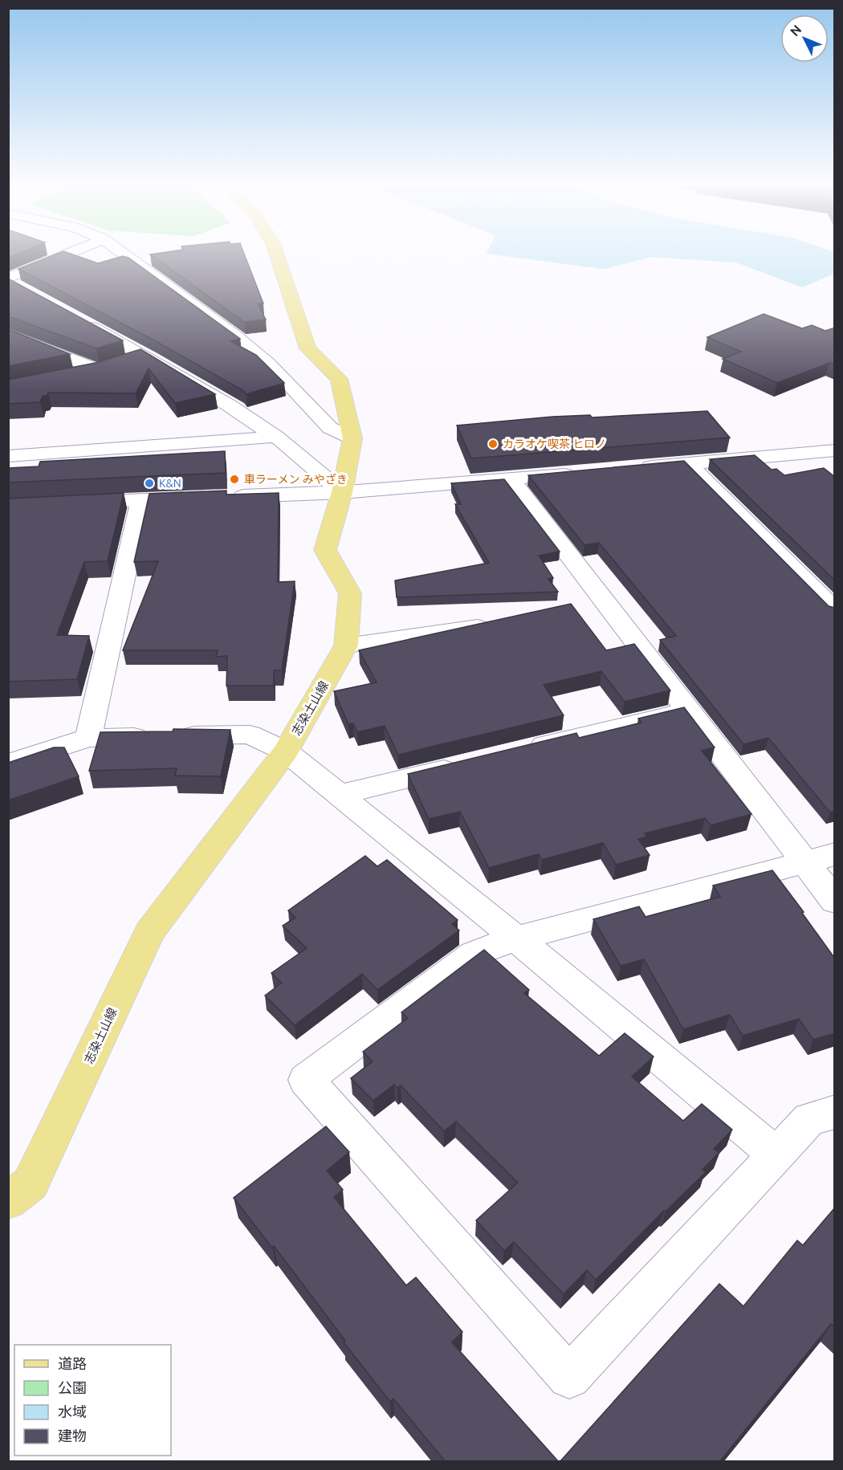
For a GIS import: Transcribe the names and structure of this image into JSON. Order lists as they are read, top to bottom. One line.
{"streets":{"main road":["志染土山線"]},"places":["カラオケ喫茶 ヒロノ","車ラーメン みやざき","K&N"],"legend":["道路","公園","水域","建物"],"north":"top left"}
